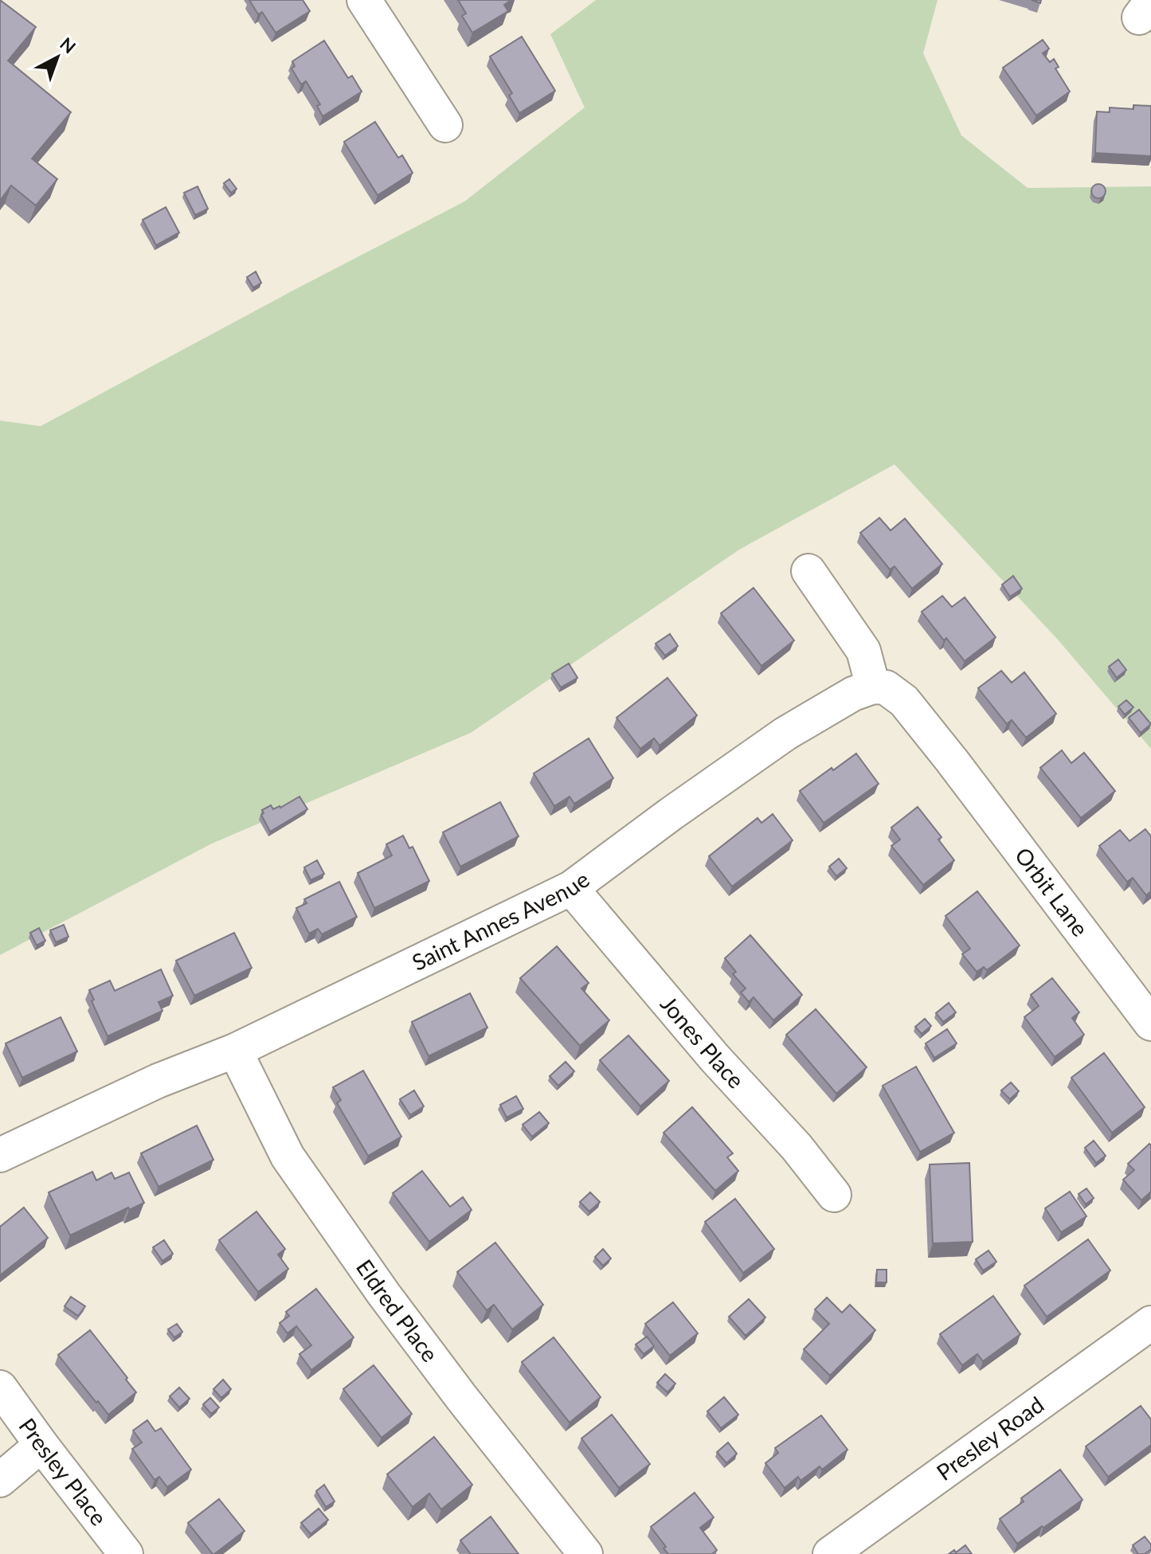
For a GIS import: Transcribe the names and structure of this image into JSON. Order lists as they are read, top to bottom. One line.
{"streets":{"street":["Orbit Lane","Saint Annes Avenue","Jones Place","Eldred Place","Presley Road","Presley Place"]},"crossings":[["Orbit Lane","Saint Annes Avenue"],["Saint Annes Avenue","Jones Place"],["Saint Annes Avenue","Eldred Place"]],"north":"top right"}
